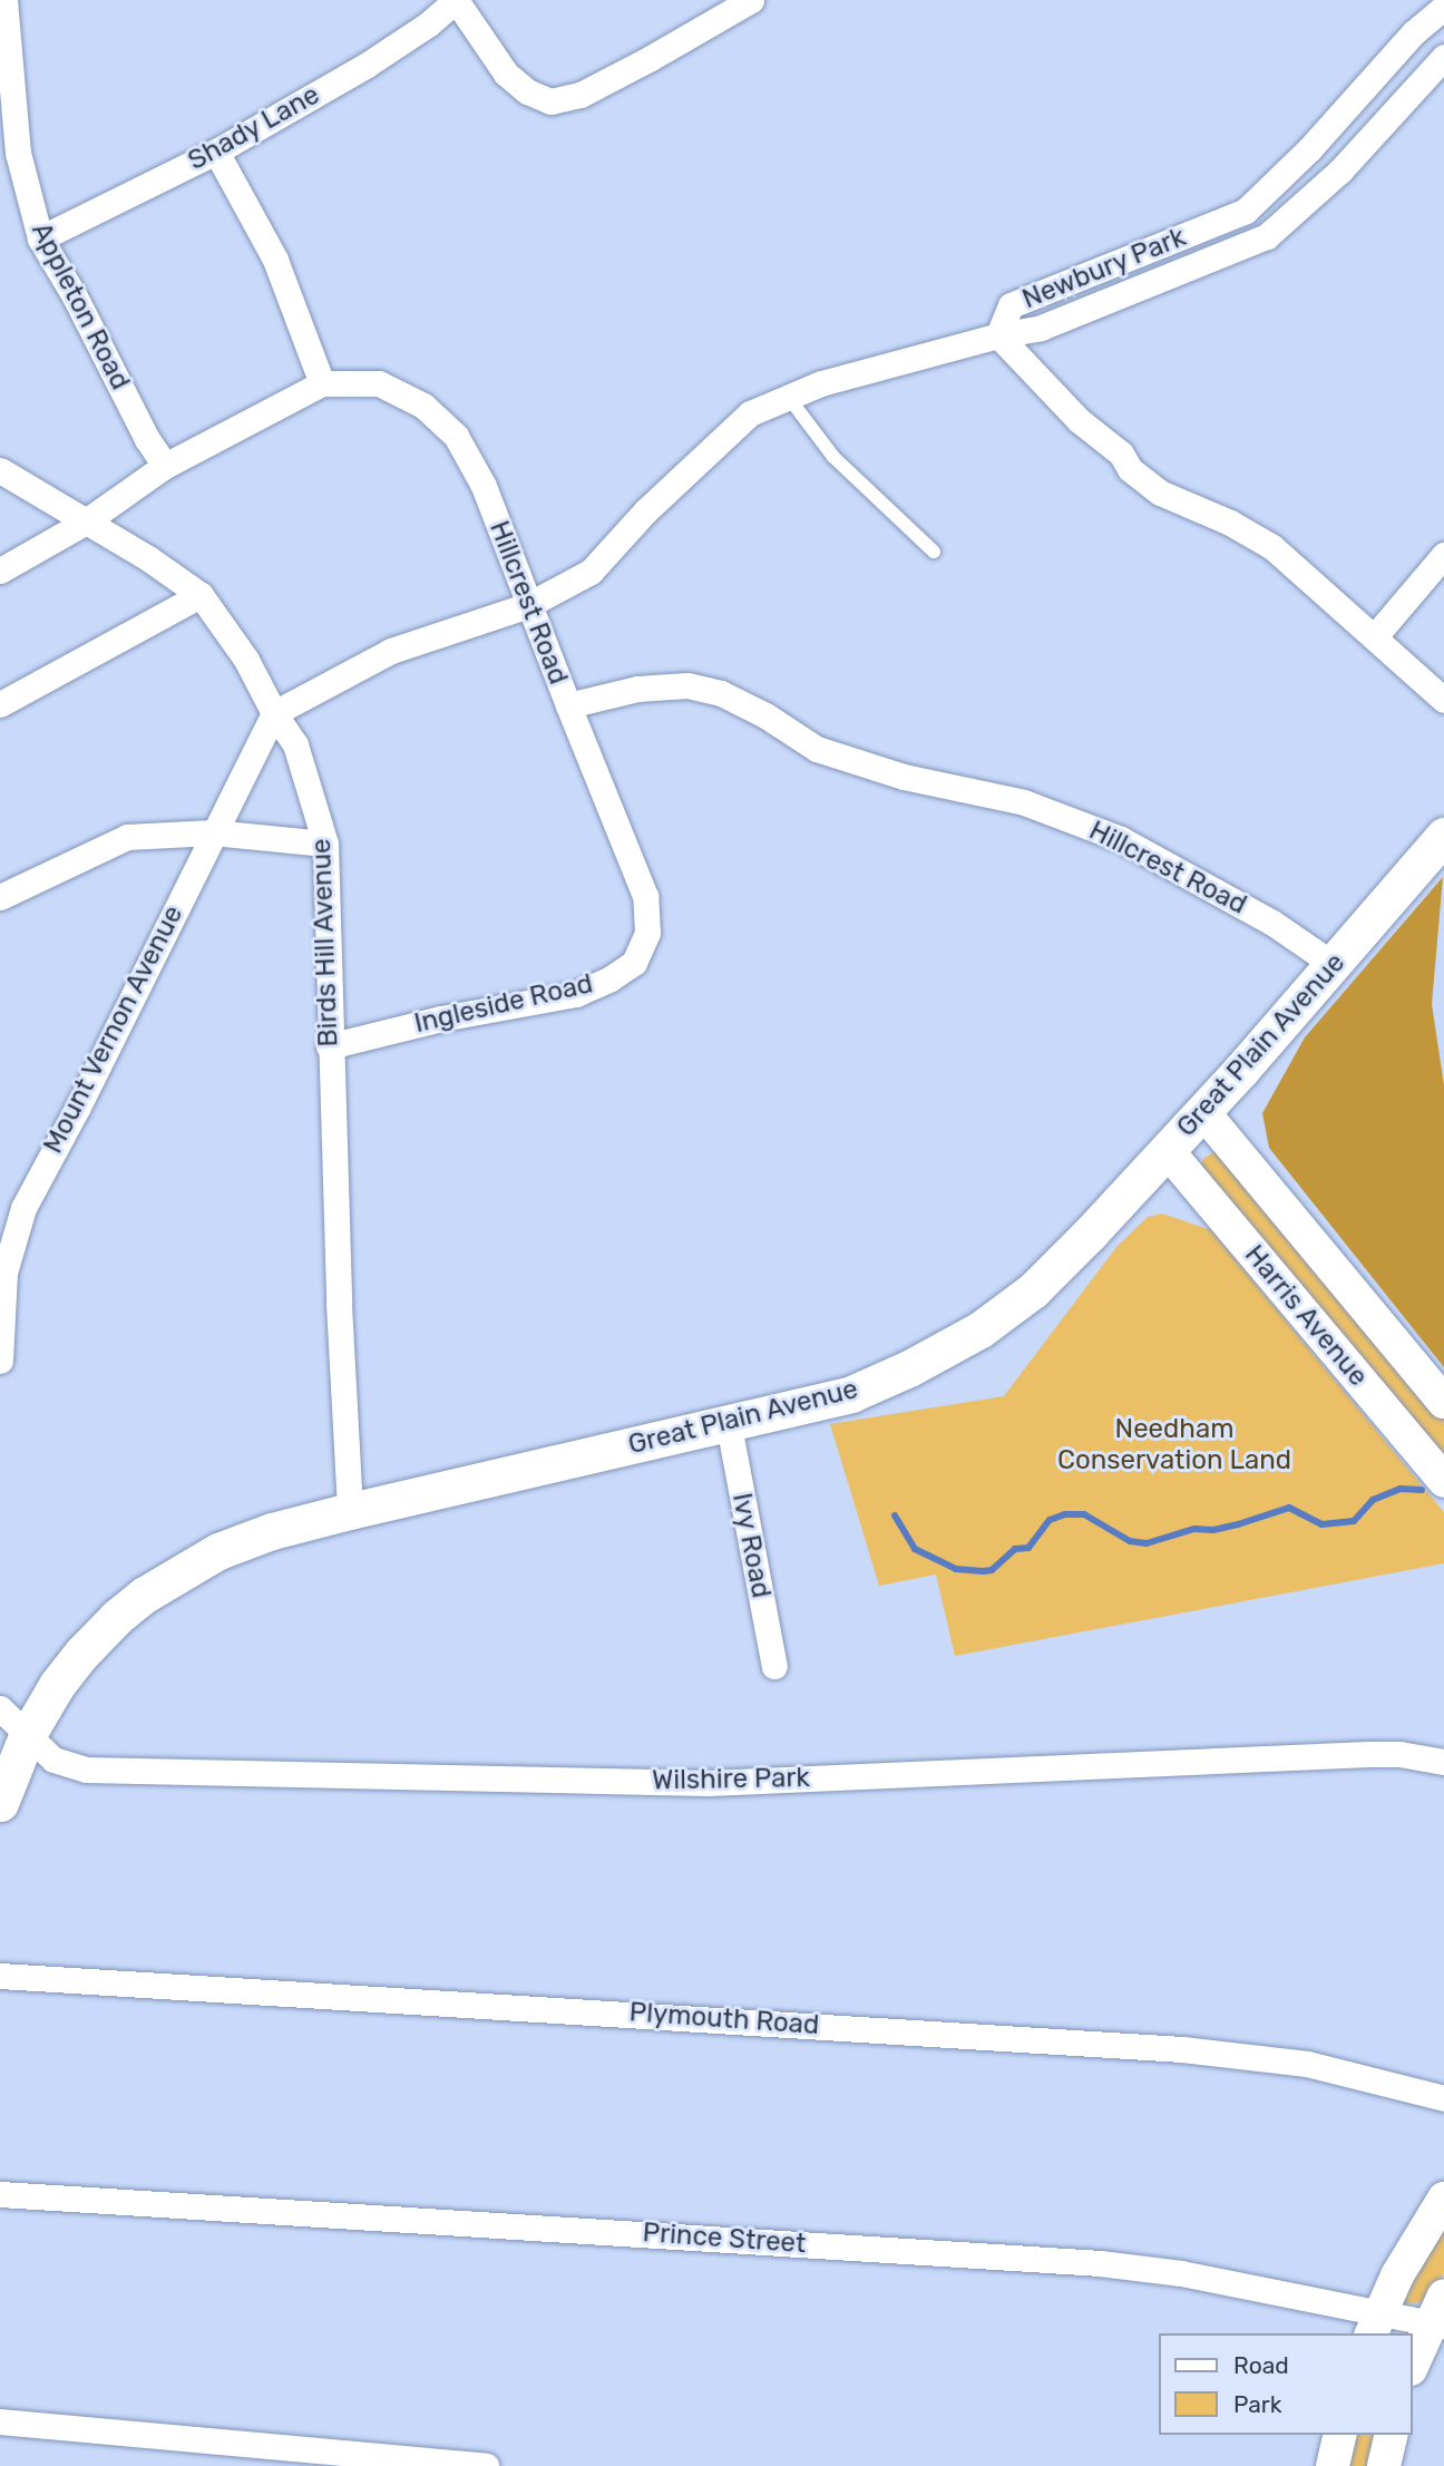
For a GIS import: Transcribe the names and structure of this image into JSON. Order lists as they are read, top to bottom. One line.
{"streets":{"main road":["Great Plain Avenue"],"street":["Shady Lane","Newbury Park","Appleton Road","Hillcrest Road","Birds Hill Avenue","Ingleside Road","Mount Vernon Avenue","Harris Avenue","Ivy Road","Wilshire Park","Plymouth Road","Prince Street"]},"crossings":[["Shady Lane","Appleton Road"],["Appleton Road","Hillcrest Road"],["Hillcrest Road","Birds Hill Avenue"],["Hillcrest Road","Ingleside Road"],["Hillcrest Road","Great Plain Avenue"],["Birds Hill Avenue","Ingleside Road"],["Birds Hill Avenue","Mount Vernon Avenue"],["Birds Hill Avenue","Great Plain Avenue"],["Great Plain Avenue","Harris Avenue"],["Great Plain Avenue","Ivy Road"],["Great Plain Avenue","Wilshire Park"]],"parks":["Needham Conservation Land"],"legend":["Road","Park"]}
